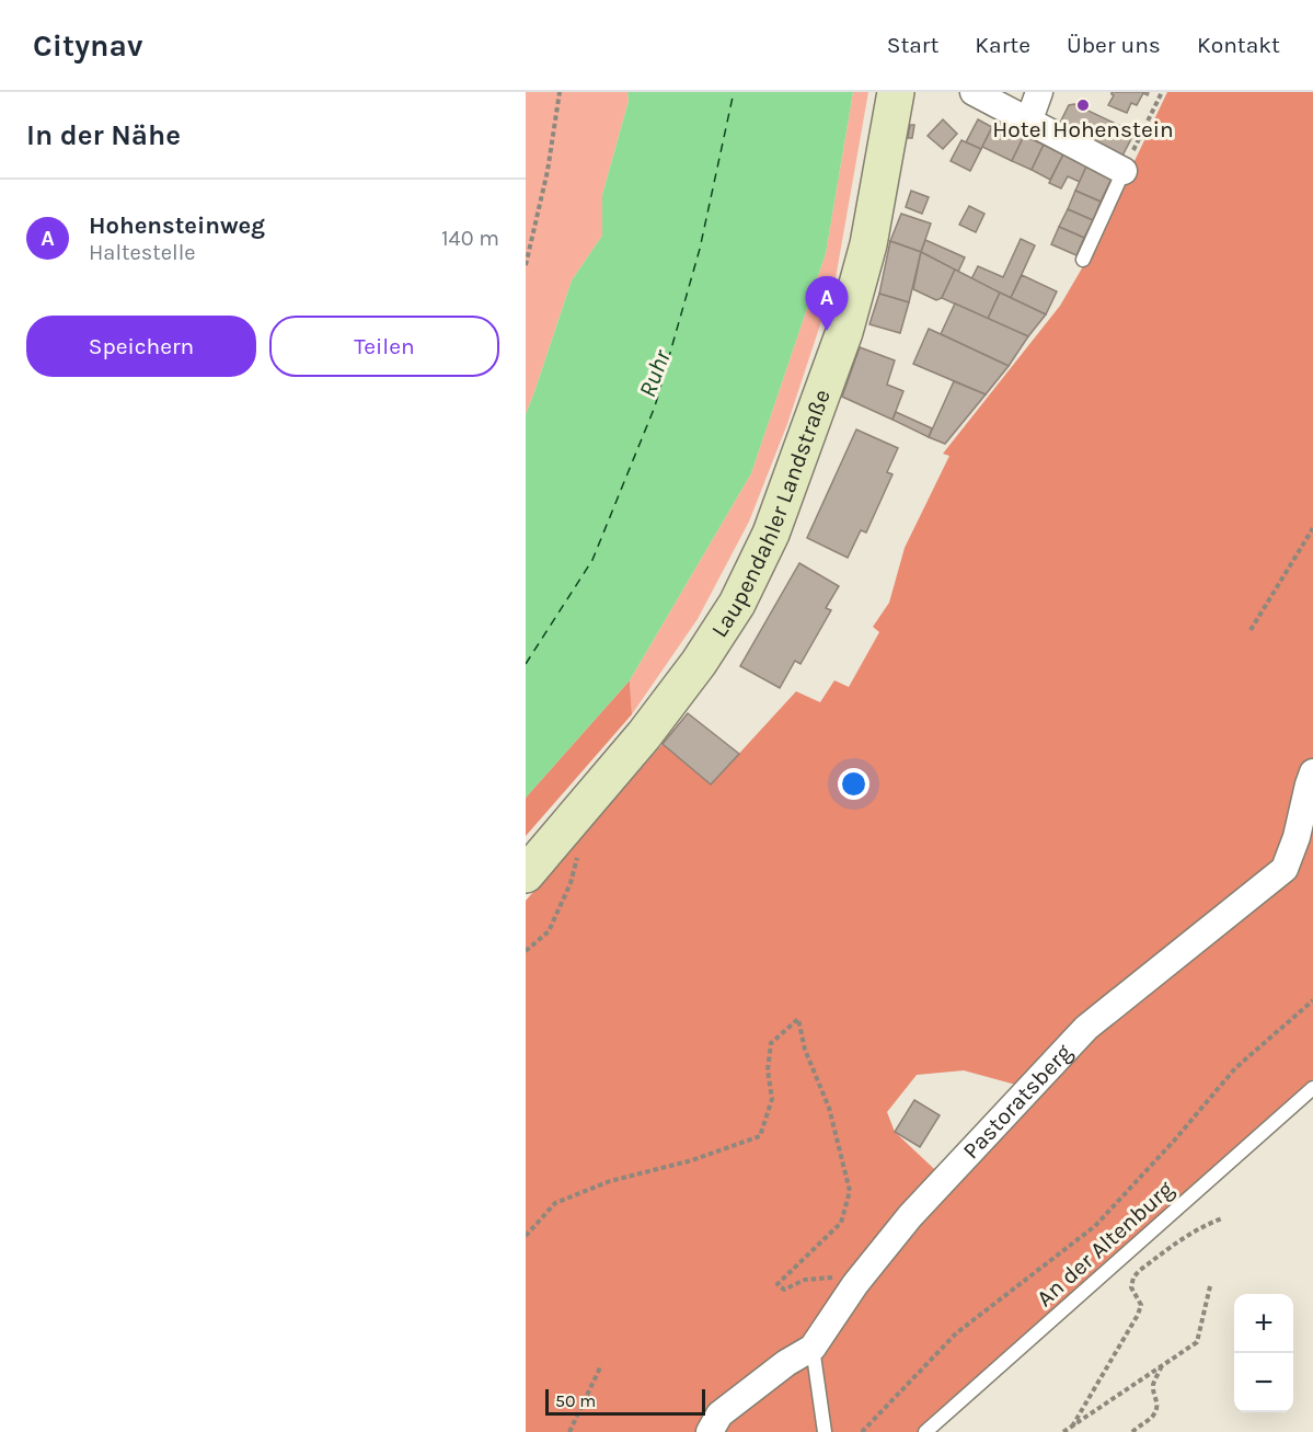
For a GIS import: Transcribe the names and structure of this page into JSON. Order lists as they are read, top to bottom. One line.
{"streets":{"main road":["Laupendahler Landstraße"],"street":["Pastoratsberg"],"lane":["An der Altenburg"]},"water":["Ruhr"],"places":["Hotel Hohenstein"],"scale_bar":"50 m","page":{"header":"Citynav","nav":["Start","Karte","Über uns","Kontakt"],"heading":"In der Nähe","list":[{"mark":"A","name":"Hohensteinweg","note":"Haltestelle","value":"140 m"}],"pins":"A","buttons":["Speichern","Teilen"],"map_buttons":["+","−"],"scale":"50 m"}}
